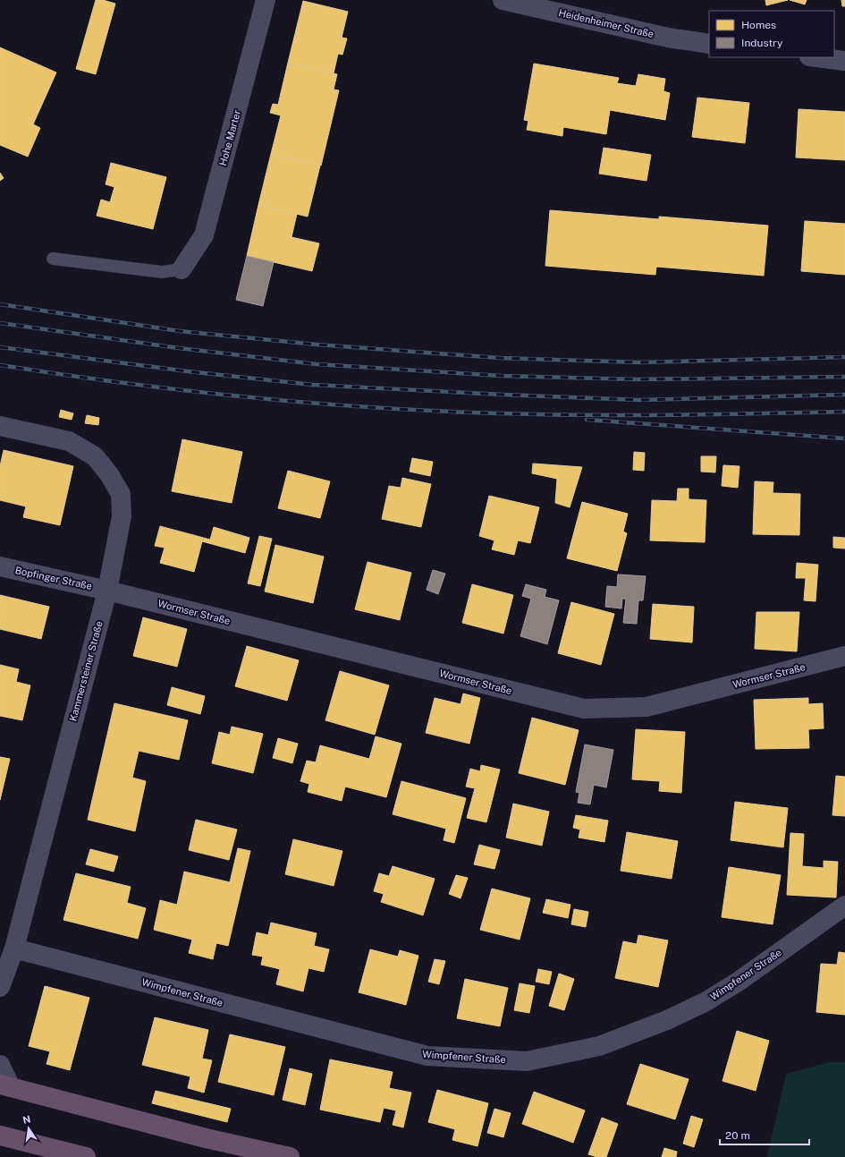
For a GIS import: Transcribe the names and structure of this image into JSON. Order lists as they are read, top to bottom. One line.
{"streets":{"street":["Heidenheimer Straße","Hohe Marter","Bopfinger Straße","Wormser Straße","Kammersteiner Straße","Wimpfener Straße"]},"crossings":[["Bopfinger Straße","Wormser Straße"],["Bopfinger Straße","Kammersteiner Straße"],["Wormser Straße","Kammersteiner Straße"],["Kammersteiner Straße","Wimpfener Straße"]],"legend":["Homes","Industry"],"scale_bar":"20 m","north":"top"}
